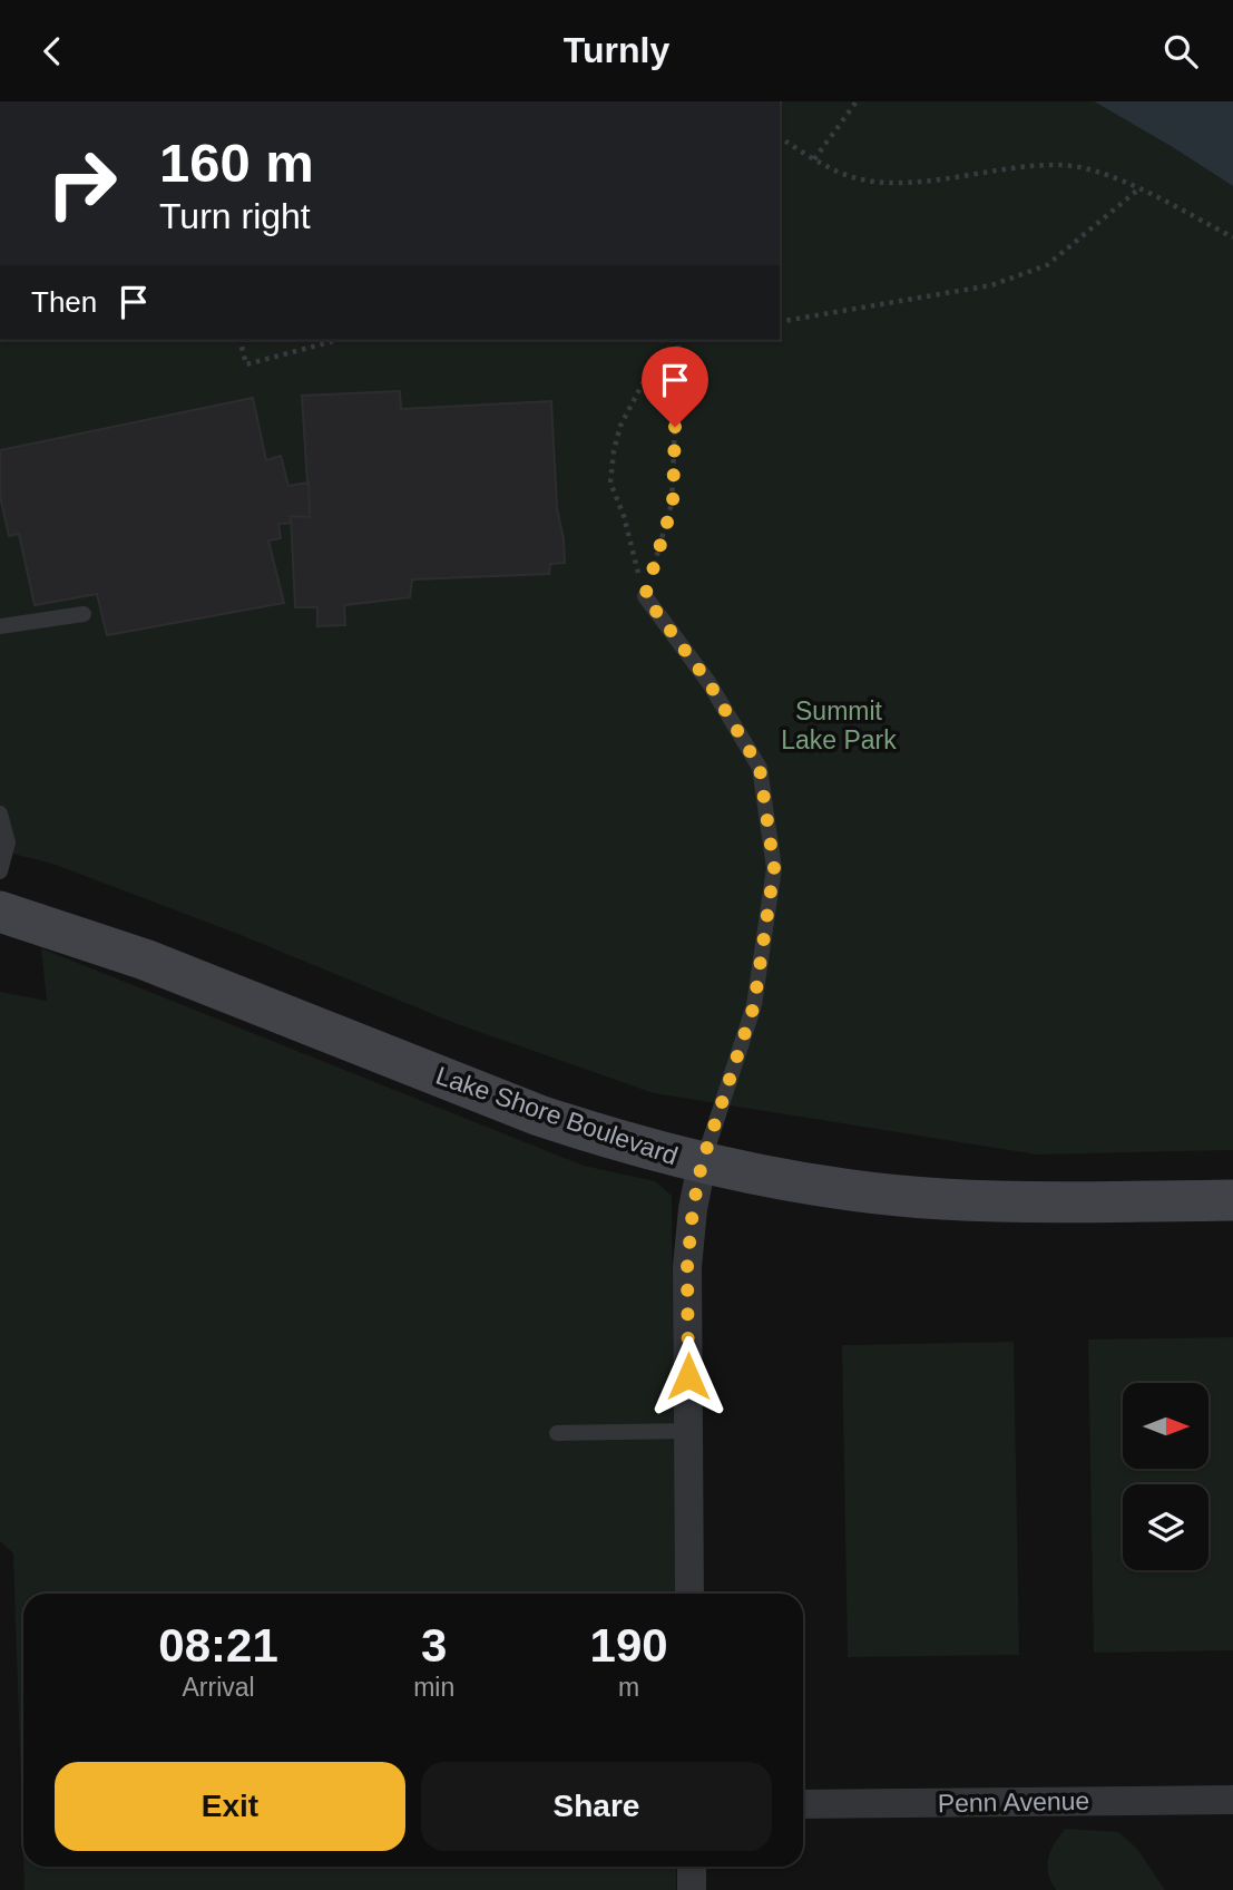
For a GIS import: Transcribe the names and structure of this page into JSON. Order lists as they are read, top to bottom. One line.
{"streets":{"main road":["Lake Shore Boulevard"],"street":["Penn Avenue"]},"parks":["Summit Lake Park"],"north":"right","page":{"header":"Turnly","turn":["160 m","Turn right"],"then":"Then","eta":["08:21","Arrival","3","min","190","m"],"buttons":["Exit","Share"]}}
